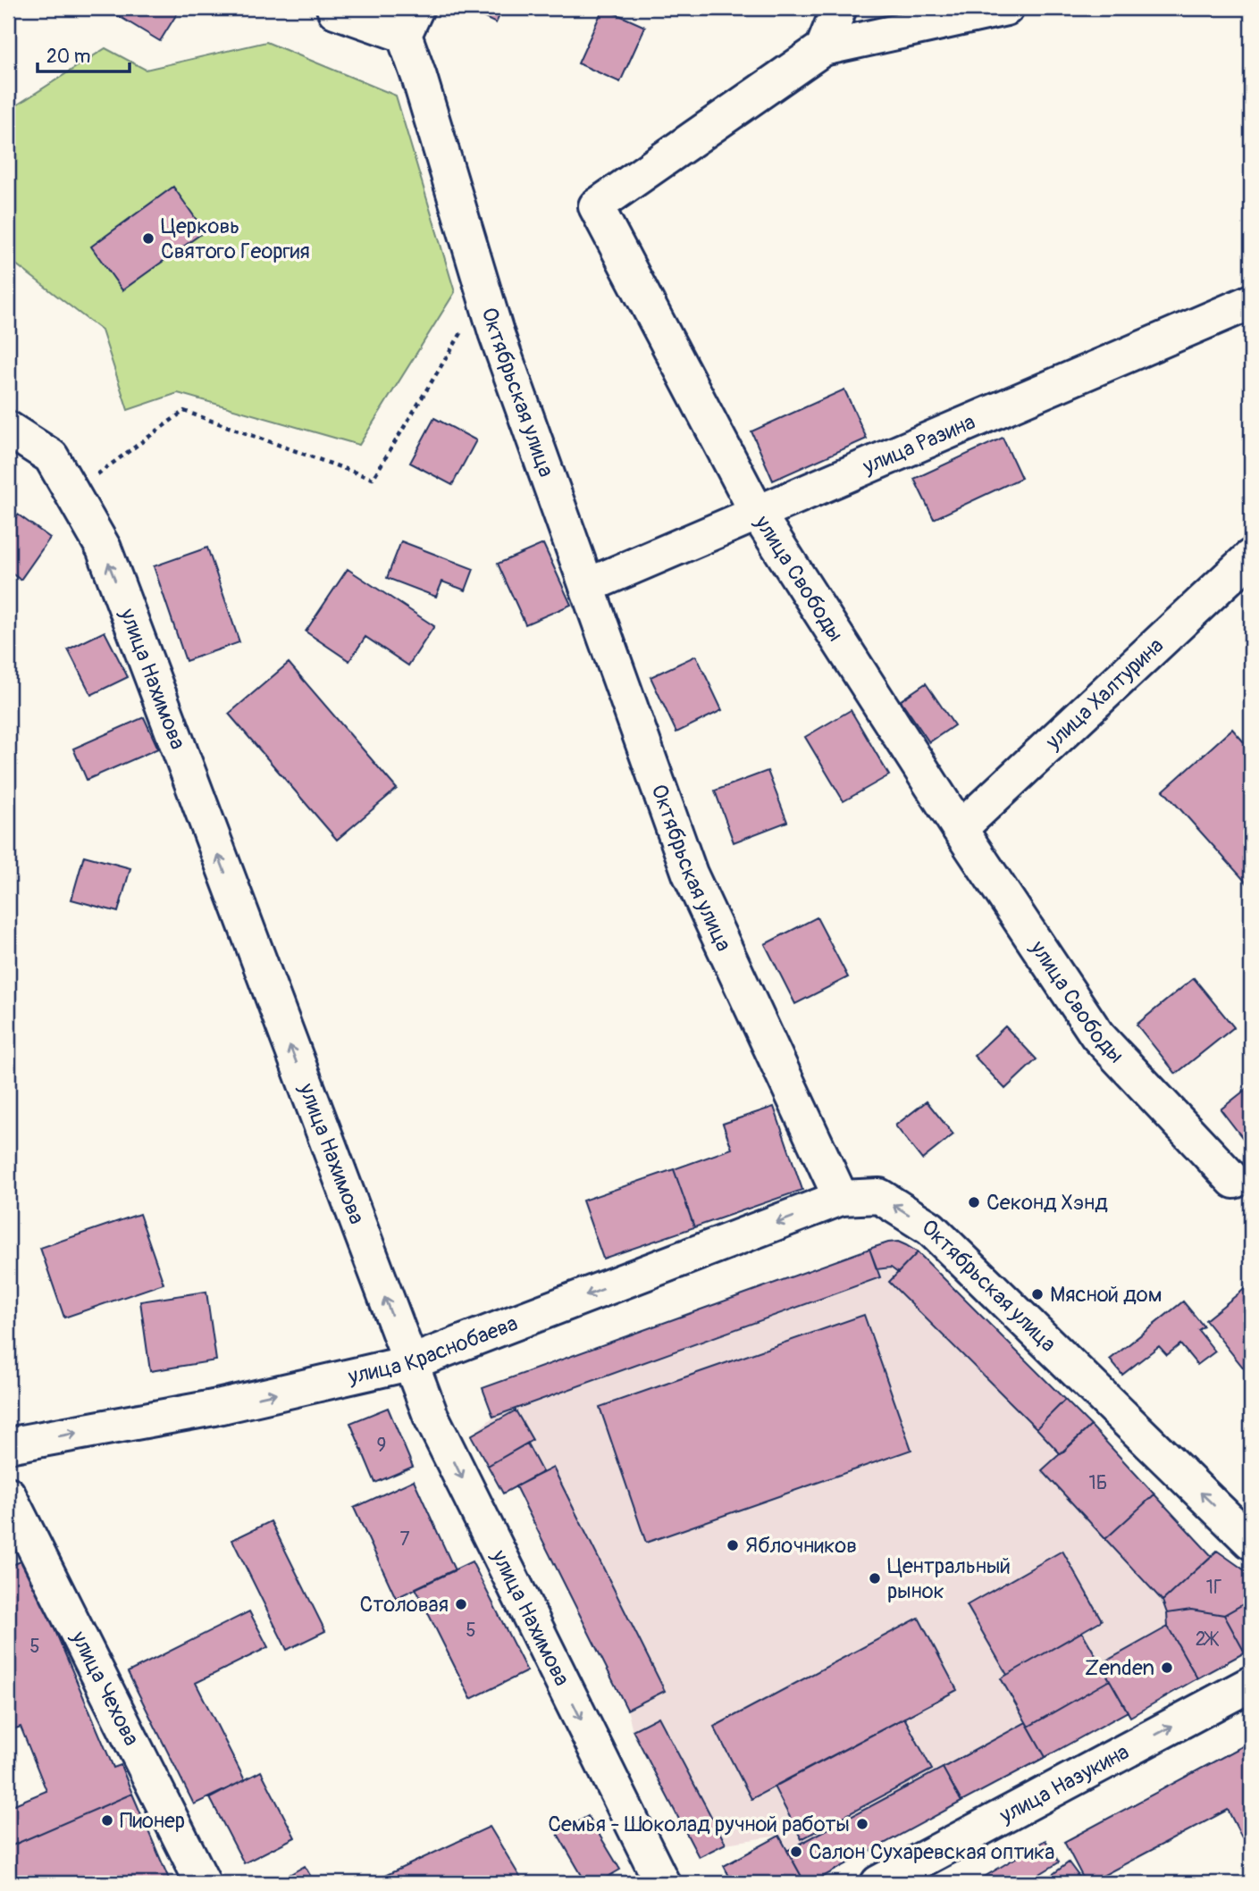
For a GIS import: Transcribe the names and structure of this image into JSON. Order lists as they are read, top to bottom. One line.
{"streets":{"street":["Октябрьская улица","улица Разина","улица Свободы","улица Нахимова","улица Халтурина","улица Краснобаева","улица Чехова","улица Назукина"]},"crossings":[["Октябрьская улица","улица Разина"],["Октябрьская улица","улица Краснобаева"],["улица Разина","улица Свободы"],["улица Свободы","улица Халтурина"],["улица Нахимова","улица Краснобаева"]],"one_way":["улица Назукина"],"places":["Церковь Святого Георгия","Секонд Хэнд","Мясной дом","Яблочников","Центральный рынок","Столовая","Zenden","Пионер","Семья - Шоколад ручной работы","Салон Сухаревская оптика"],"house_numbers":["9","1Б","7","1Г","5","2Ж","5"],"scale_bar":"20 m"}
